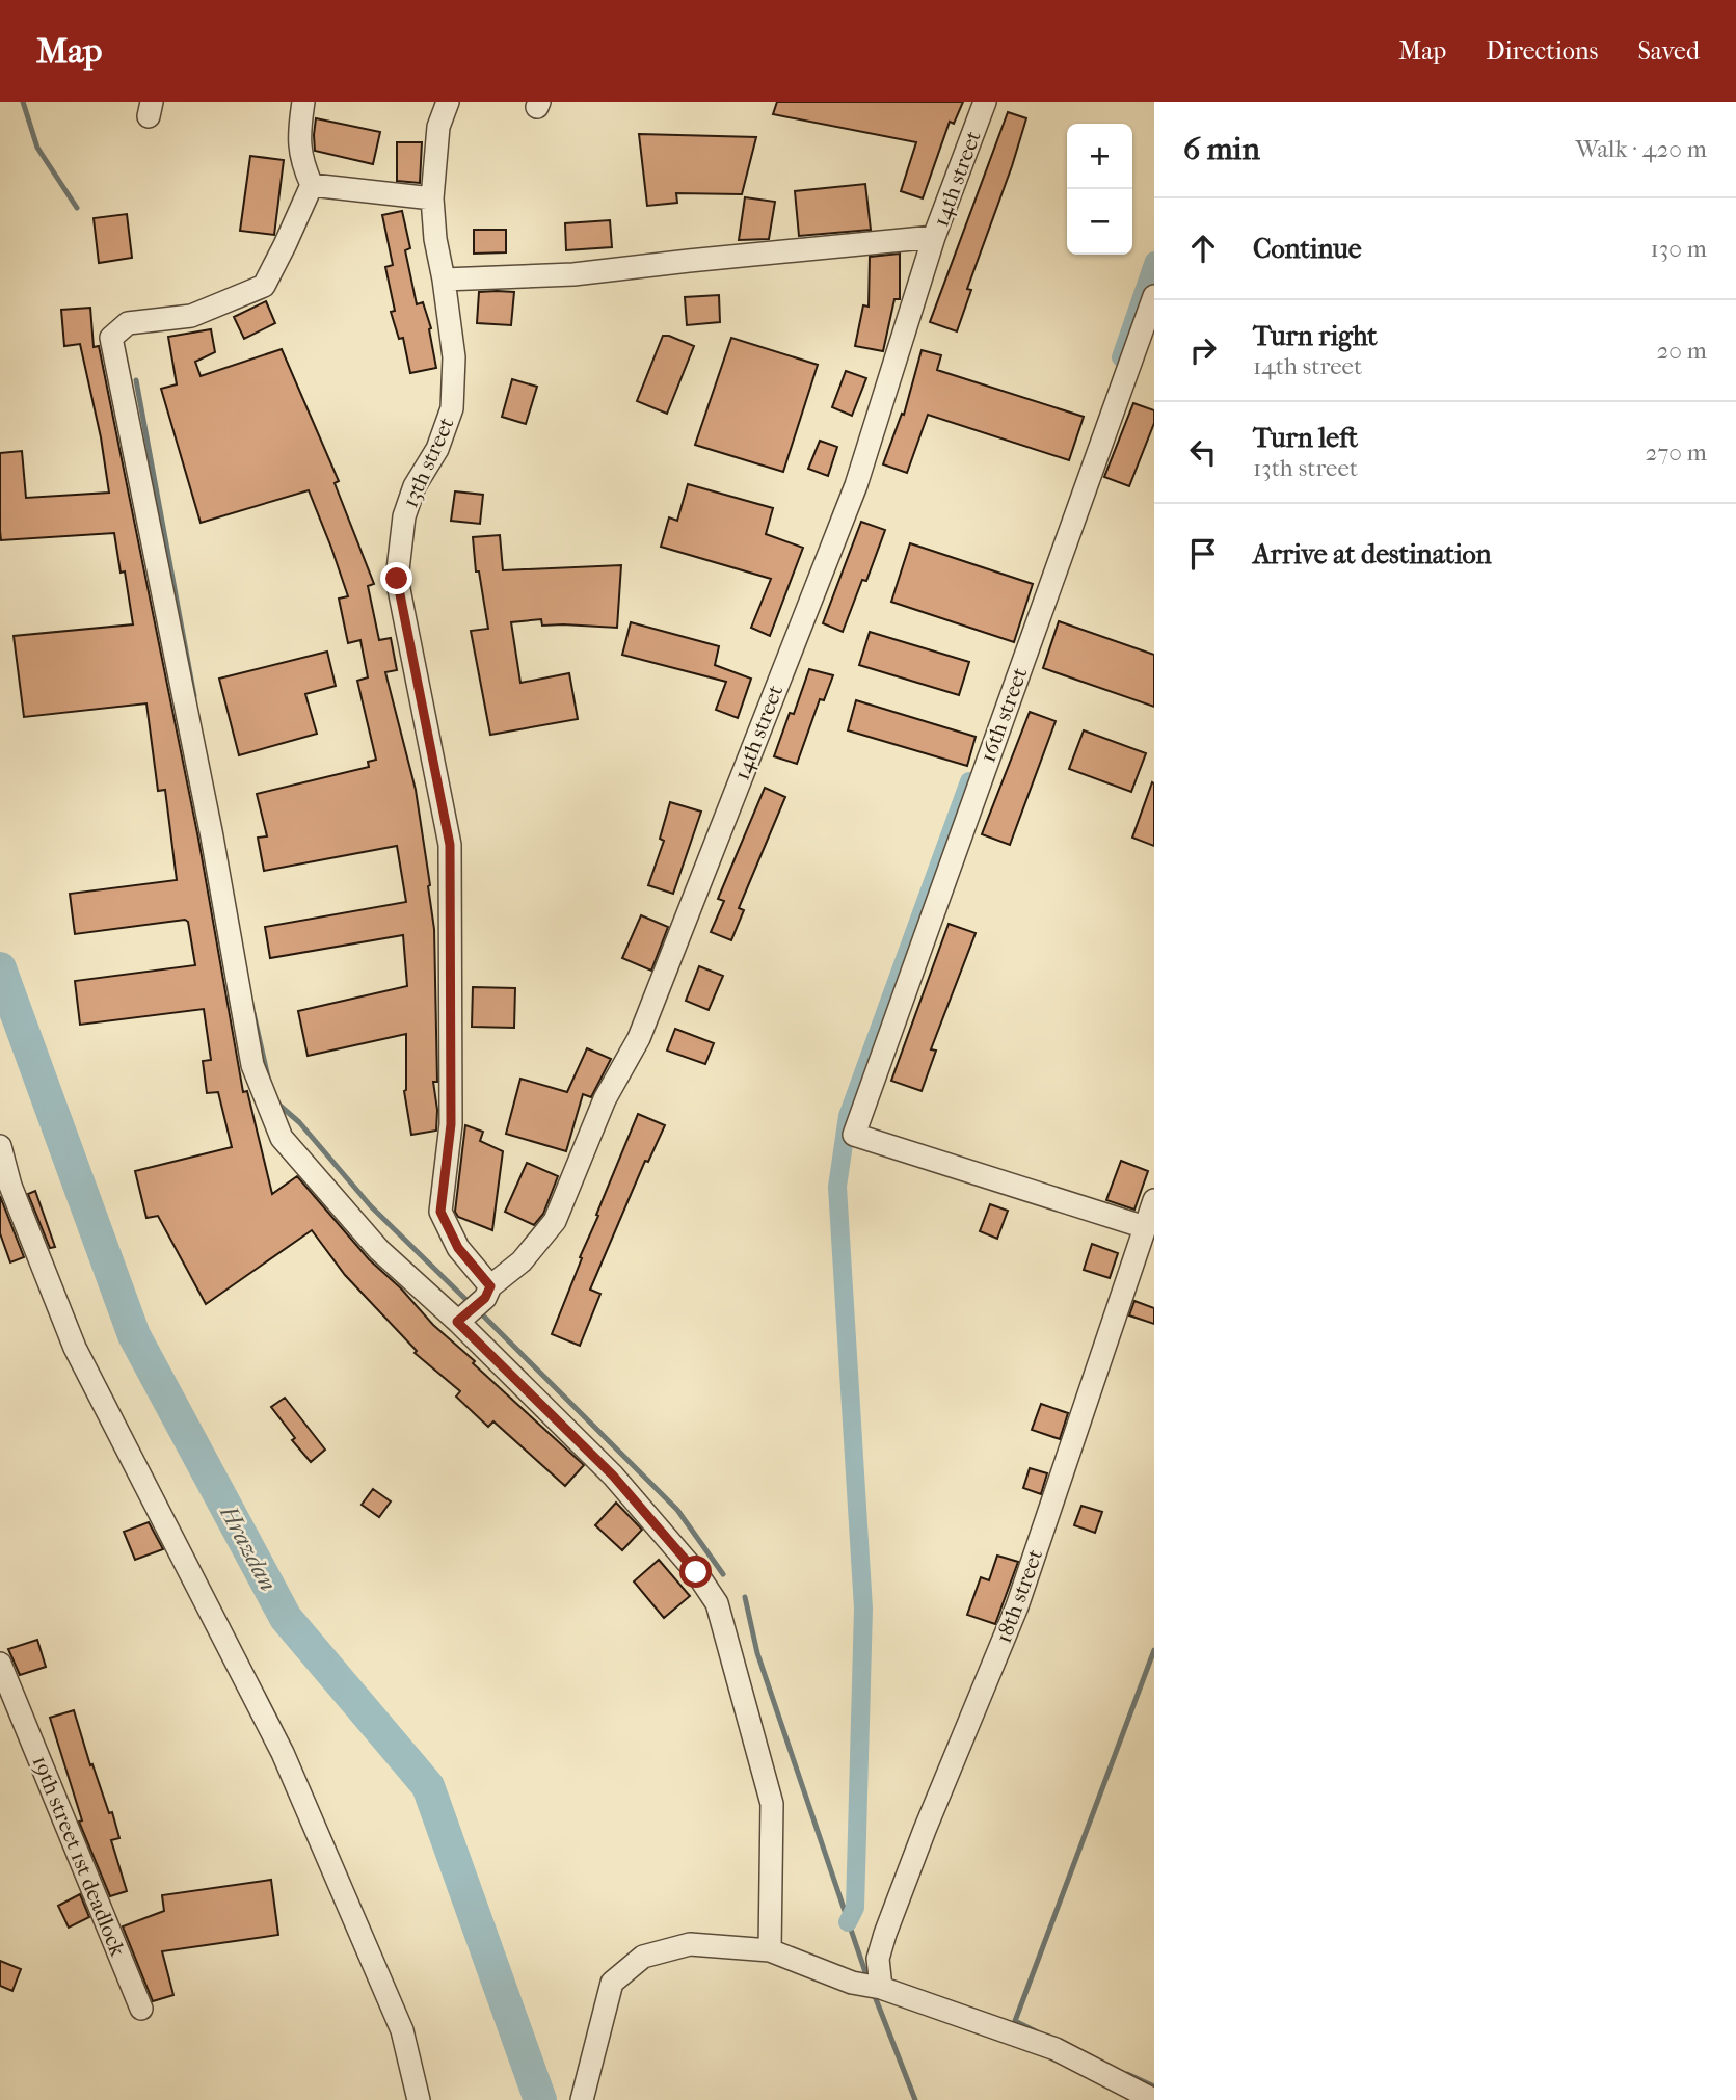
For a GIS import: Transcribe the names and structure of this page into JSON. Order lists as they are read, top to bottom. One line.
{"streets":{"street":["14th street","13th street","16th street","18th street","19th street 1st deadlock"]},"crossings":[["14th street","13th street"],["16th street","18th street"]],"water":["Hrazdan"],"page":{"header":"Map","nav":["Map","Directions","Saved"],"heading":["6 min","Walk · 420 m"],"map_buttons":["+","−"],"list":[["Continue","130 m"],["Turn right","14th street","20 m"],["Turn left","13th street","270 m"],"Arrive at destination"]}}
